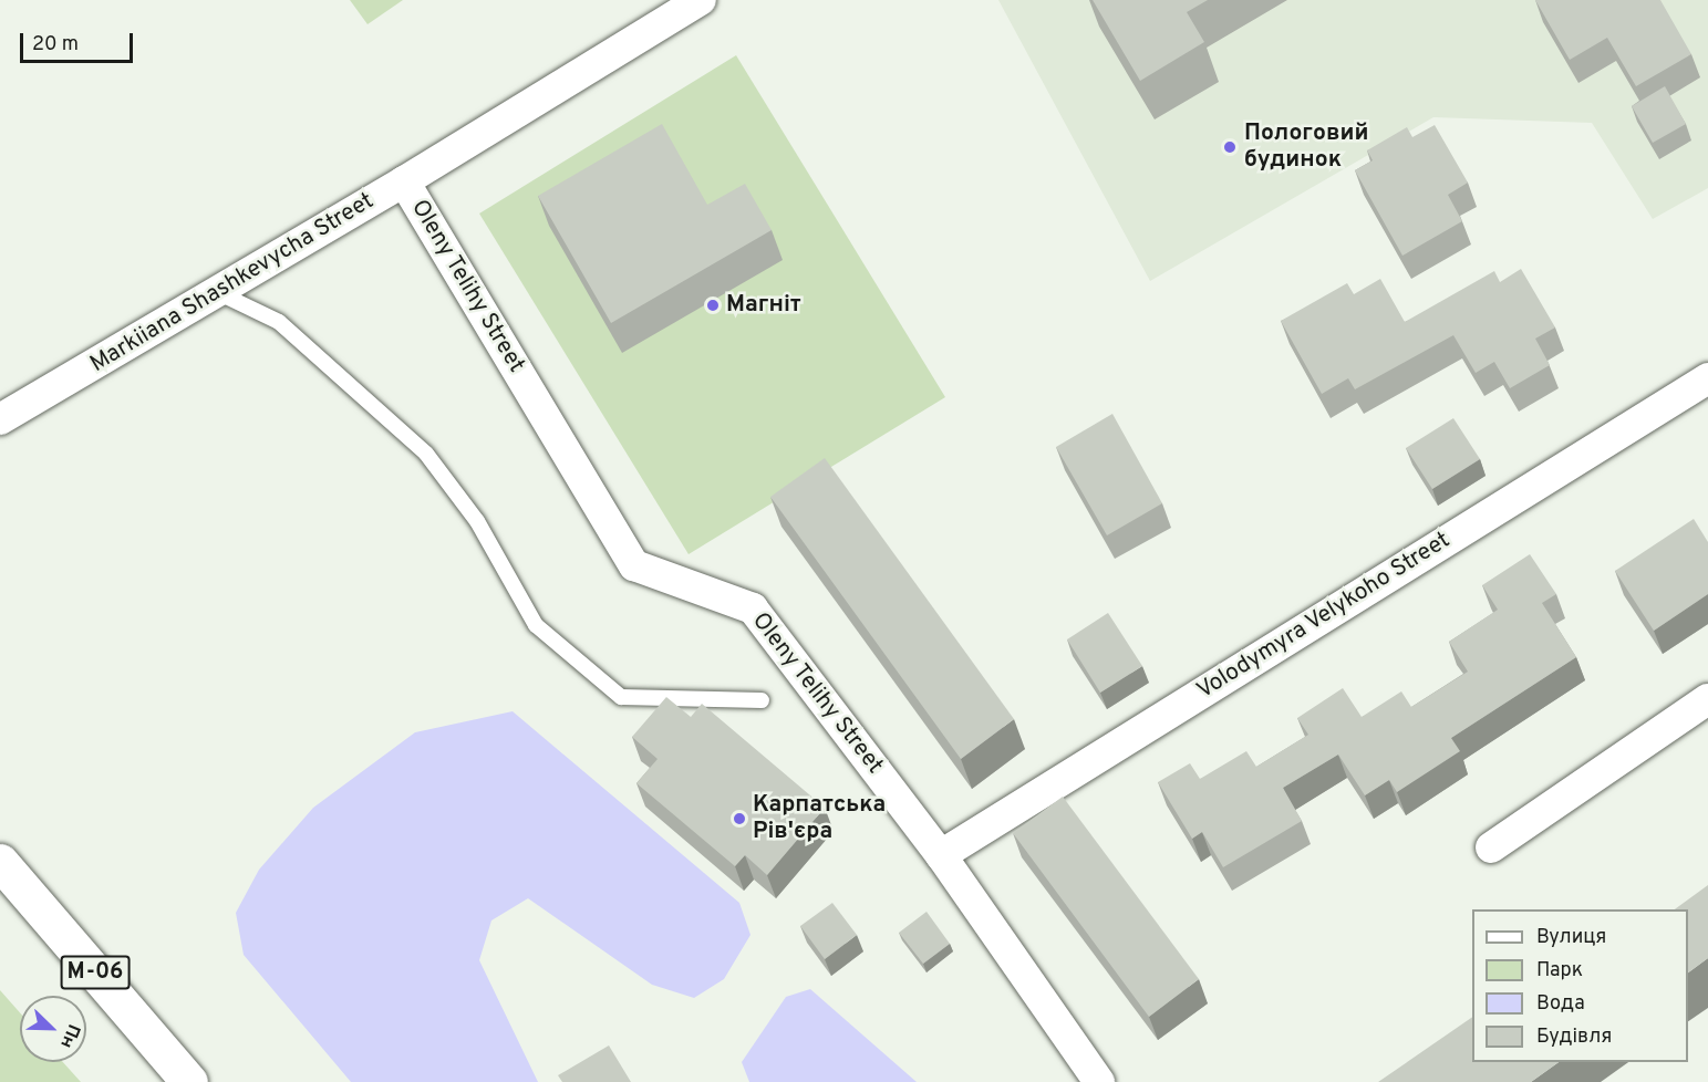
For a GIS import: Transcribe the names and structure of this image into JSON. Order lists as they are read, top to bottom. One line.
{"streets":{"highway":["М-06"],"street":["Markiiana Shashkevycha Street","Oleny Telihy Street","Volodymyra Velykoho Street"]},"crossings":[["Markiiana Shashkevycha Street","Oleny Telihy Street"],["Oleny Telihy Street","Volodymyra Velykoho Street"]],"places":["Пологовий будинок","Магніт","Карпатська Рів'єра"],"legend":["Вулиця","Парк","Вода","Будівля"],"scale_bar":"20 m","north":"bottom right"}
